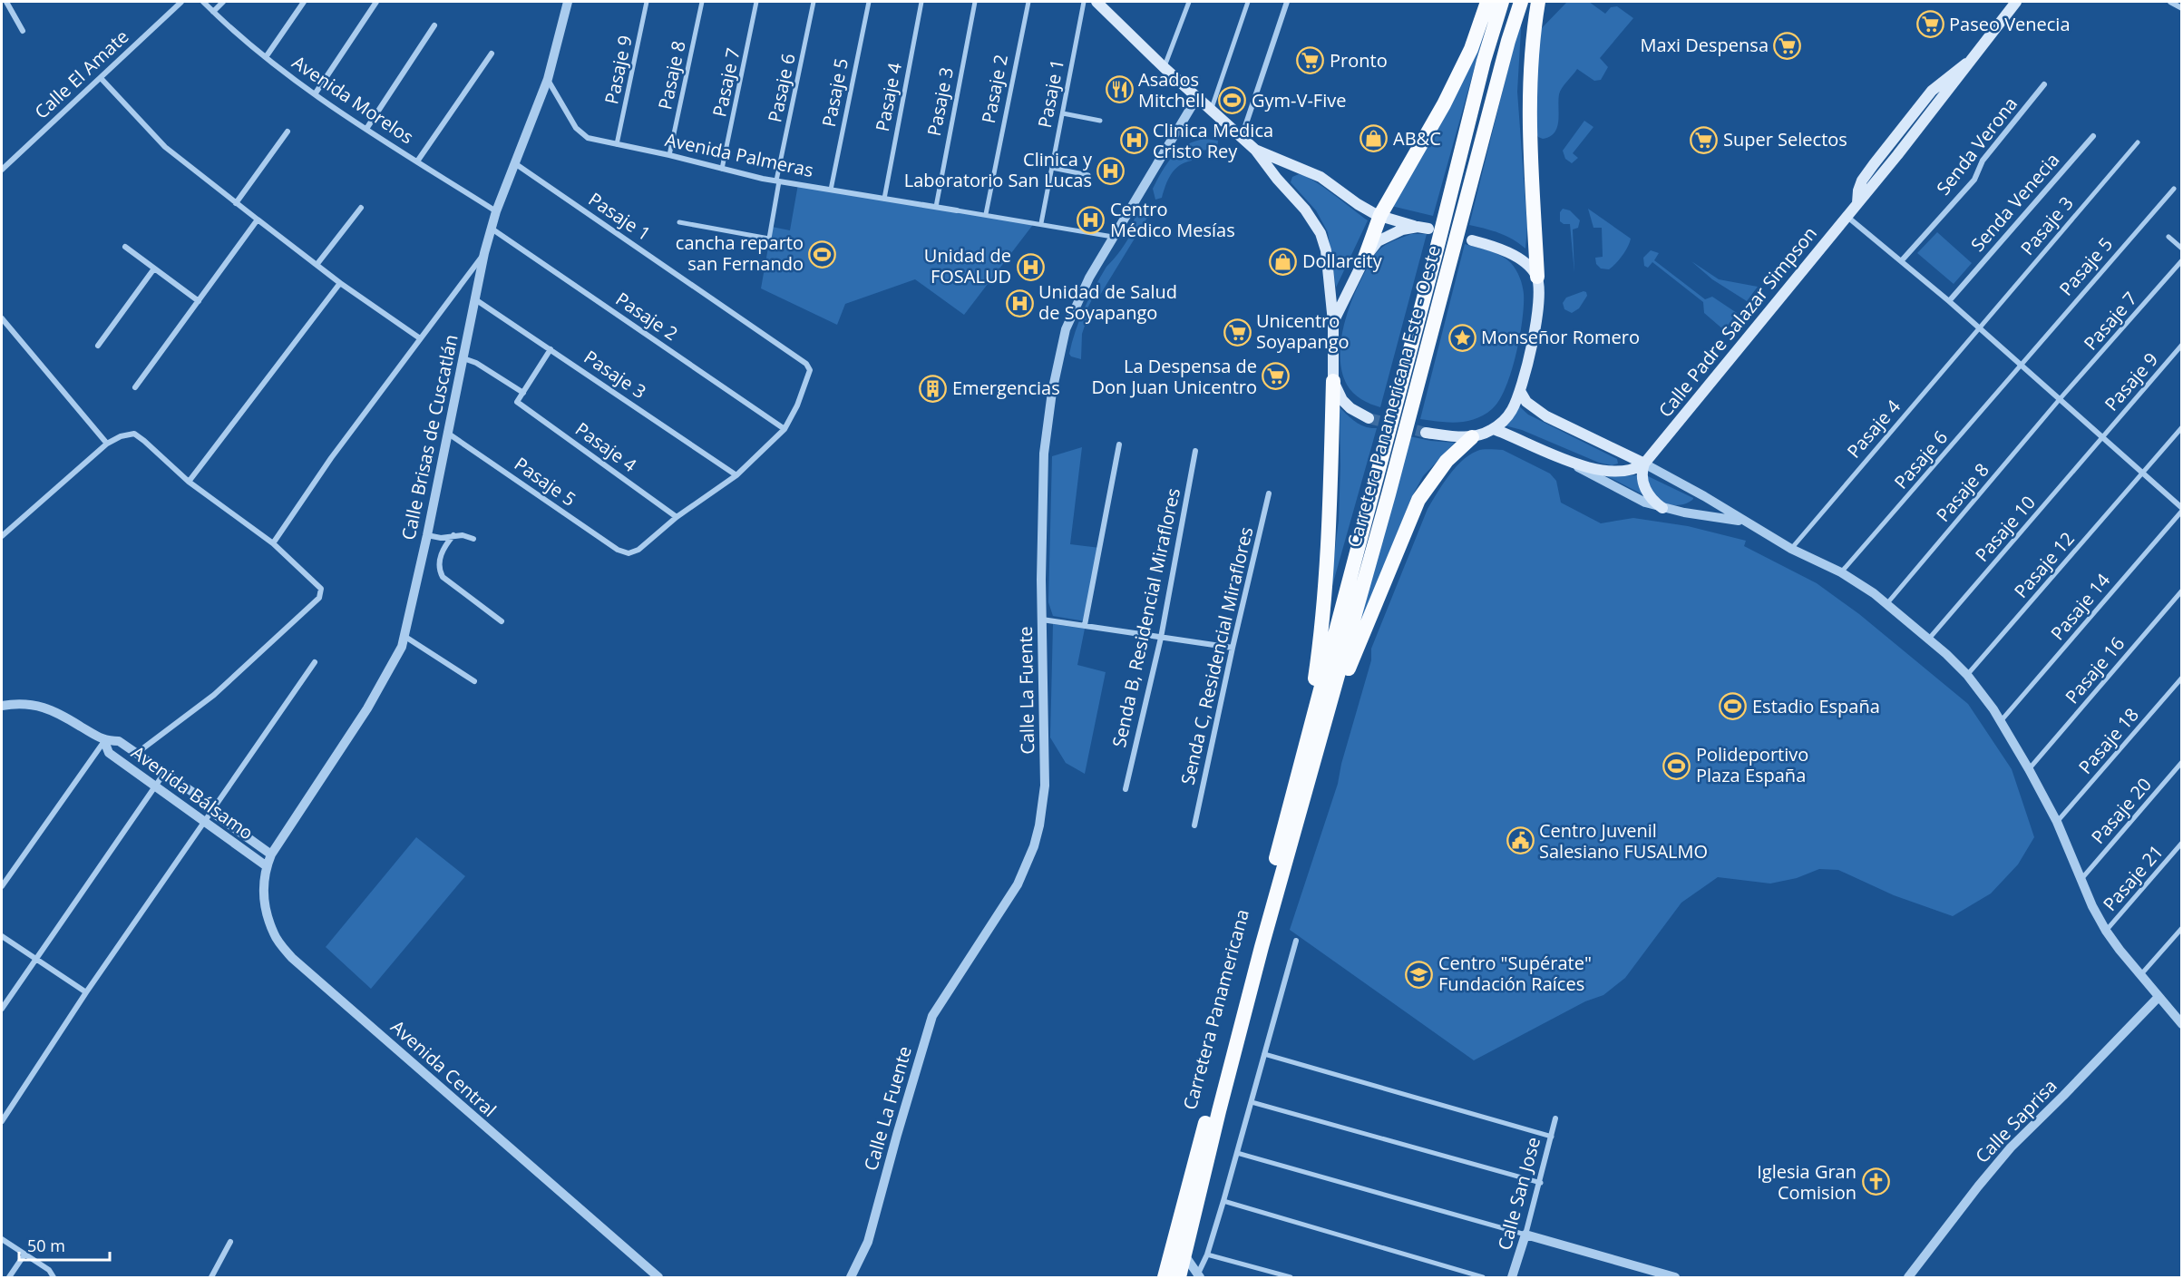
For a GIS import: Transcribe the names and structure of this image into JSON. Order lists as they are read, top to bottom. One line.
{"streets":{"highway":["Carretera Panamericana Este - Oeste","Carretera Panamericana"],"main road":["Calle Padre Salazar Simpson"],"street":["Pasaje 9","Calle El Amate","Pasaje 8","Pasaje 7","Pasaje 6","Pasaje 2","Pasaje 5","Pasaje 1","Pasaje 4","Avenida Morelos","Pasaje 3","Senda Verona","Avenida Palmeras","Senda Venecia","Calle Brisas de Cuscatlán","Pasaje 10","Pasaje 12","Pasaje 14","Senda B, Residencial Miraflores","Senda C, Residencial Miraflores","Pasaje 16","Calle La Fuente","Pasaje 18","Avenida Bálsamo","Pasaje 20","Pasaje 21","Avenida Central","Calle Saprisa","Calle San Jose"]},"crossings":[["Pasaje 9","Avenida Palmeras"],["Pasaje 9","Pasaje 10"],["Pasaje 8","Pasaje 7"],["Pasaje 8","Avenida Palmeras"],["Pasaje 7","Avenida Palmeras"],["Pasaje 6","Pasaje 5"],["Pasaje 6","Avenida Palmeras"],["Pasaje 2","Pasaje 1"],["Pasaje 2","Calle Brisas de Cuscatlán"],["Pasaje 5","Pasaje 4"],["Pasaje 5","Avenida Palmeras"],["Pasaje 5","Calle Brisas de Cuscatlán"],["Pasaje 1","Calle Brisas de Cuscatlán"],["Pasaje 4","Pasaje 3"],["Pasaje 4","Avenida Palmeras"],["Avenida Morelos","Calle Brisas de Cuscatlán"],["Pasaje 3","Avenida Palmeras"],["Pasaje 3","Calle Brisas de Cuscatlán"],["Avenida Palmeras","Calle Brisas de Cuscatlán"],["Carretera Panamericana Este - Oeste","Carretera Panamericana"],["Calle Brisas de Cuscatlán","Avenida Bálsamo"],["Calle Brisas de Cuscatlán","Avenida Central"],["Avenida Bálsamo","Avenida Central"]],"places":{"supermarket":["Paseo Venecia","Maxi Despensa","Pronto","Super Selectos","Unicentro Soyapango","La Despensa de Don Juan Unicentro"],"restaurant":["Asados Mitchell"],"sports":["Gym-V-Five","cancha reparto san Fernando","Estadio España","Polideportivo Plaza España"],"shop":["AB&C","Dollarcity"],"hospital":["Clinica Medica Cristo Rey","Clinica y Laboratorio San Lucas","Centro Médico Mesías","Unidad de FOSALUD","Unidad de Salud de Soyapango"],"place":["Monseñor Romero"],"building":["Emergencias"],"public building":["Centro Juvenil Salesiano FUSALMO"],"school or university":["Centro \"Supérate\" Fundación Raíces"],"church":["Iglesia Gran Comision"]},"scale_bar":"50 m"}
